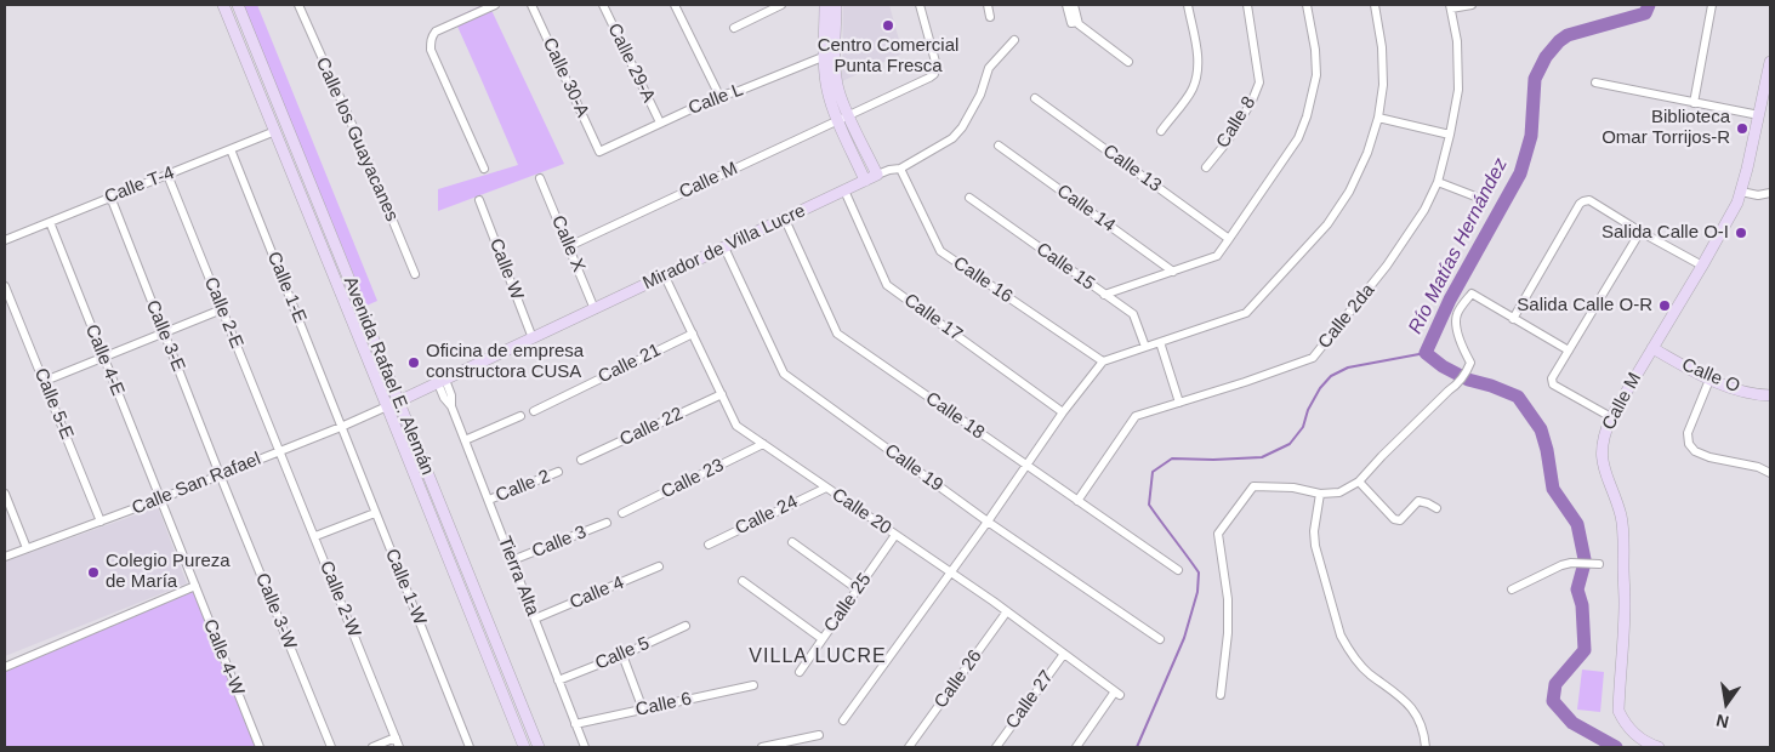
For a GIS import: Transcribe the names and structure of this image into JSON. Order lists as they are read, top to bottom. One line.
{"streets":{"street":["Calle 29-A","Calle 30-A","Calle L","Calle 8","Calle los Guayacanes","Calle 13","Calle M","Calle T-4","Calle 14","Calle X","Mirador de Villa Lucre","Calle 15","Calle W","Calle 16","Calle 1-E","Calle 2-E","Calle 2da","Calle 17","Calle 3-E","Calle 4-E","Calle 21","Avenida Rafael E. Alemán","Calle O","Calle 5-E","Calle 18","Calle 22","Calle 19","Calle 23","Calle San Rafael","Calle 2","Calle 20","Calle 24","Calle 3","Tierra Alta","Calle 1-W","Calle 4","Calle 2-W","Calle 25","Calle 3-W","Calle 5","Calle 4-W","Calle 26","Calle 27","Calle 6"]},"crossings":[["Calle 29-A","Calle L"],["Calle 30-A","Calle L"],["Calle M","Calle X"],["Calle M","Calle O"],["Calle T-4","Calle 1-E"],["Calle T-4","Calle 2-E"],["Calle T-4","Calle 3-E"],["Calle T-4","Calle 4-E"],["Calle T-4","Avenida Rafael E. Alemán"],["Calle X","Mirador de Villa Lucre"],["Mirador de Villa Lucre","Calle W"],["Mirador de Villa Lucre","Calle 16"],["Mirador de Villa Lucre","Calle 17"],["Mirador de Villa Lucre","Avenida Rafael E. Alemán"],["Mirador de Villa Lucre","Calle 18"],["Mirador de Villa Lucre","Calle 19"],["Mirador de Villa Lucre","Calle San Rafael"],["Mirador de Villa Lucre","Calle 20"],["Mirador de Villa Lucre","Tierra Alta"],["Calle 1-E","Calle San Rafael"],["Calle 1-E","Calle 1-W"],["Calle 2-E","Calle San Rafael"],["Calle 2-E","Calle 2-W"],["Calle 2da","Calle 18"],["Calle 3-E","Calle San Rafael"],["Calle 3-E","Calle 3-W"],["Calle 4-E","Calle San Rafael"],["Calle 4-E","Calle 4-W"],["Calle 21","Calle 20"],["Avenida Rafael E. Alemán","Calle San Rafael"],["Calle 5-E","Calle San Rafael"],["Calle 22","Calle 20"],["Calle 23","Calle 20"],["Calle San Rafael","Calle 1-W"],["Calle San Rafael","Calle 2-W"],["Calle San Rafael","Calle 3-W"],["Calle San Rafael","Calle 4-W"],["Calle 2","Tierra Alta"],["Calle 20","Calle 24"],["Calle 20","Calle 25"],["Calle 20","Calle 26"],["Calle 20","Calle 27"],["Calle 3","Tierra Alta"],["Tierra Alta","Calle 4"],["Tierra Alta","Calle 5"],["Tierra Alta","Calle 6"]],"districts":["VILLA LUCRE"],"water":["Río Matías Hernández"],"places":["Centro Comercial Punta Fresca","Biblioteca Omar Torrijos-R","Salida Calle O-I","Salida Calle O-R","Oficina de empresa constructora CUSA","Colegio Pureza de María"],"north":"bottom"}
